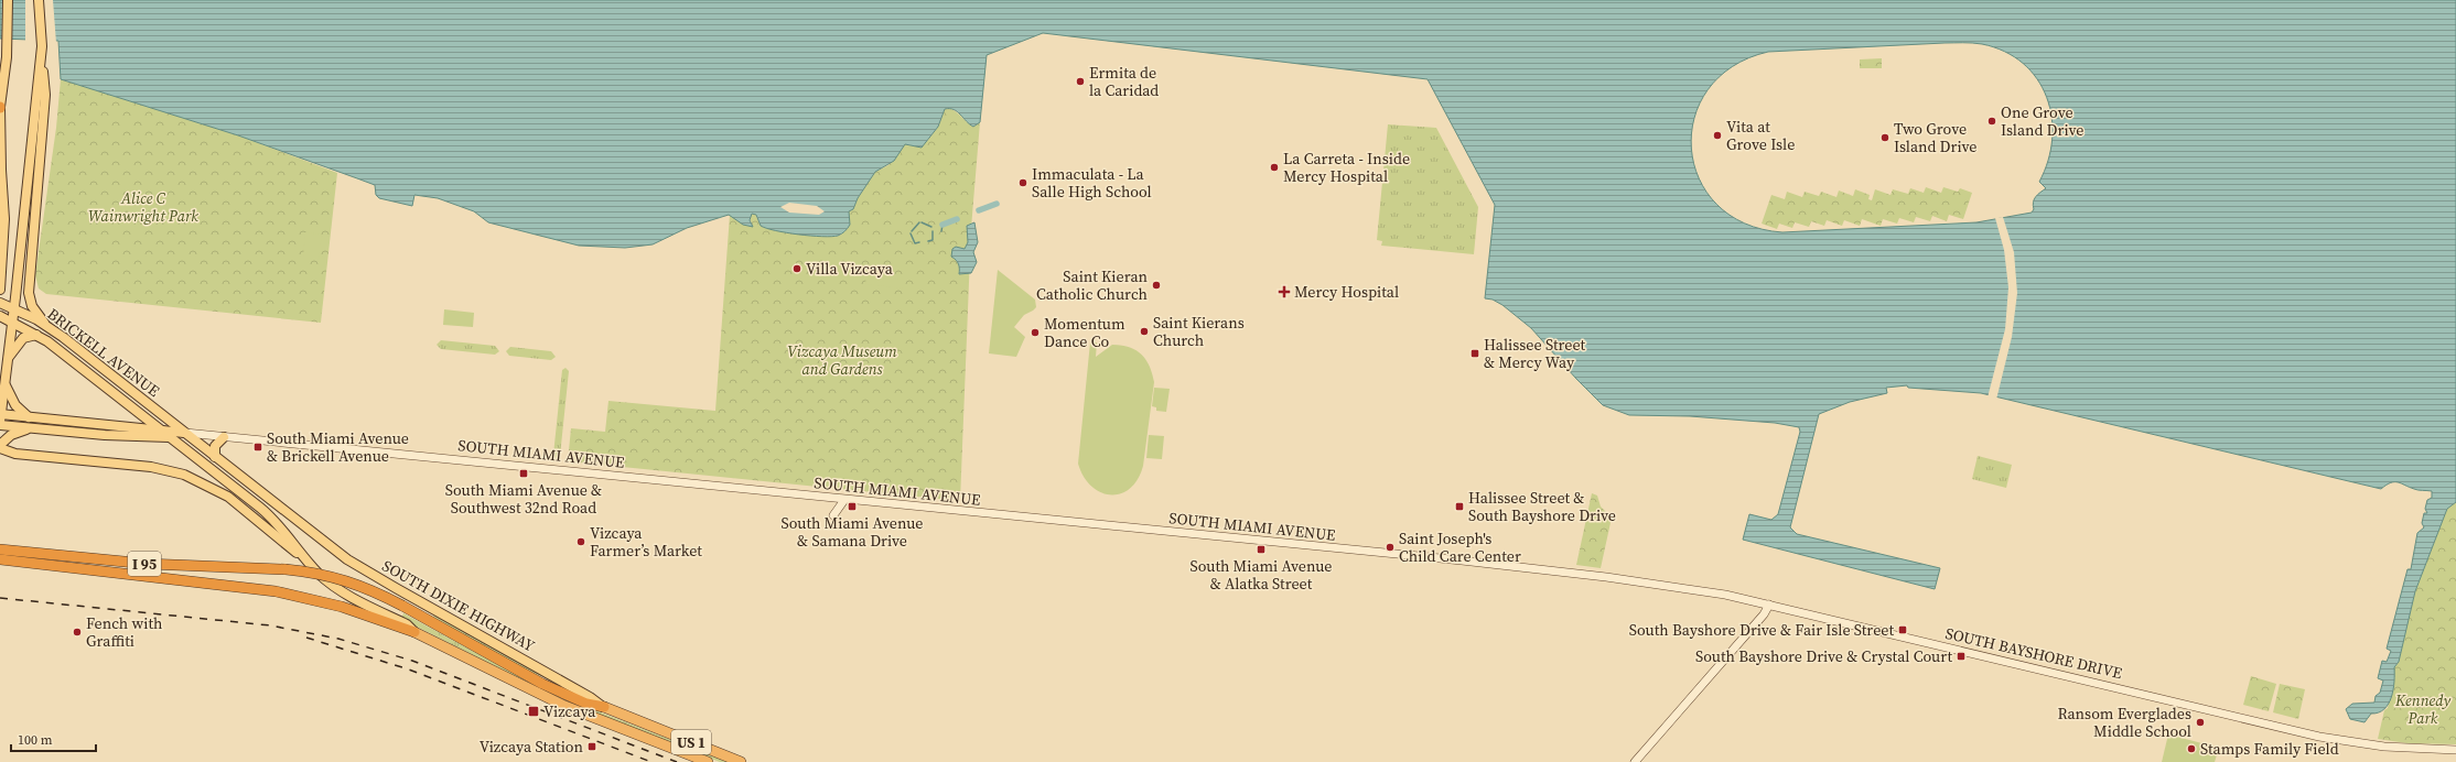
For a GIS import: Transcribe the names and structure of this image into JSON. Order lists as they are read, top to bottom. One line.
{"streets":{"highway":["I 95","SOUTH DIXIE HIGHWAY","US 1"],"main road":["BRICKELL AVENUE","SOUTH MIAMI AVENUE","SOUTH BAYSHORE DRIVE"]},"crossings":[["BRICKELL AVENUE","SOUTH MIAMI AVENUE"],["BRICKELL AVENUE","SOUTH DIXIE HIGHWAY"],["SOUTH MIAMI AVENUE","SOUTH DIXIE HIGHWAY"],["SOUTH MIAMI AVENUE","SOUTH BAYSHORE DRIVE"],["I 95","SOUTH DIXIE HIGHWAY"],["I 95","US 1"]],"parks":["Alice C Wainwright Park","Vizcaya Museum and Gardens","Kennedy Park"],"places":{"other":["Ermita de la Caridad","One Grove Island Drive","Vita at Grove Isle","Two Grove Island Drive","La Carreta - Inside Mercy Hospital","Immaculata - La Salle High School","Villa Vizcaya","Saint Kieran Catholic Church","Saint Kierans Church","Momentum Dance Co","Vizcaya Farmer’s Market","Saint Joseph's Child Care Center","Fench with Graffiti","Ransom Everglades Middle School","Stamps Family Field"],"health":["Mercy Hospital"],"transit":["Halissee Street & Mercy Way","South Miami Avenue & Brickell Avenue","South Miami Avenue & Southwest 32nd Road","South Miami Avenue & Samana Drive","Halissee Street & South Bayshore Drive","South Miami Avenue & Alatka Street","South Bayshore Drive & Fair Isle Street","South Bayshore Drive & Crystal Court","Vizcaya","Vizcaya Station"]},"scale_bar":"100 m"}
